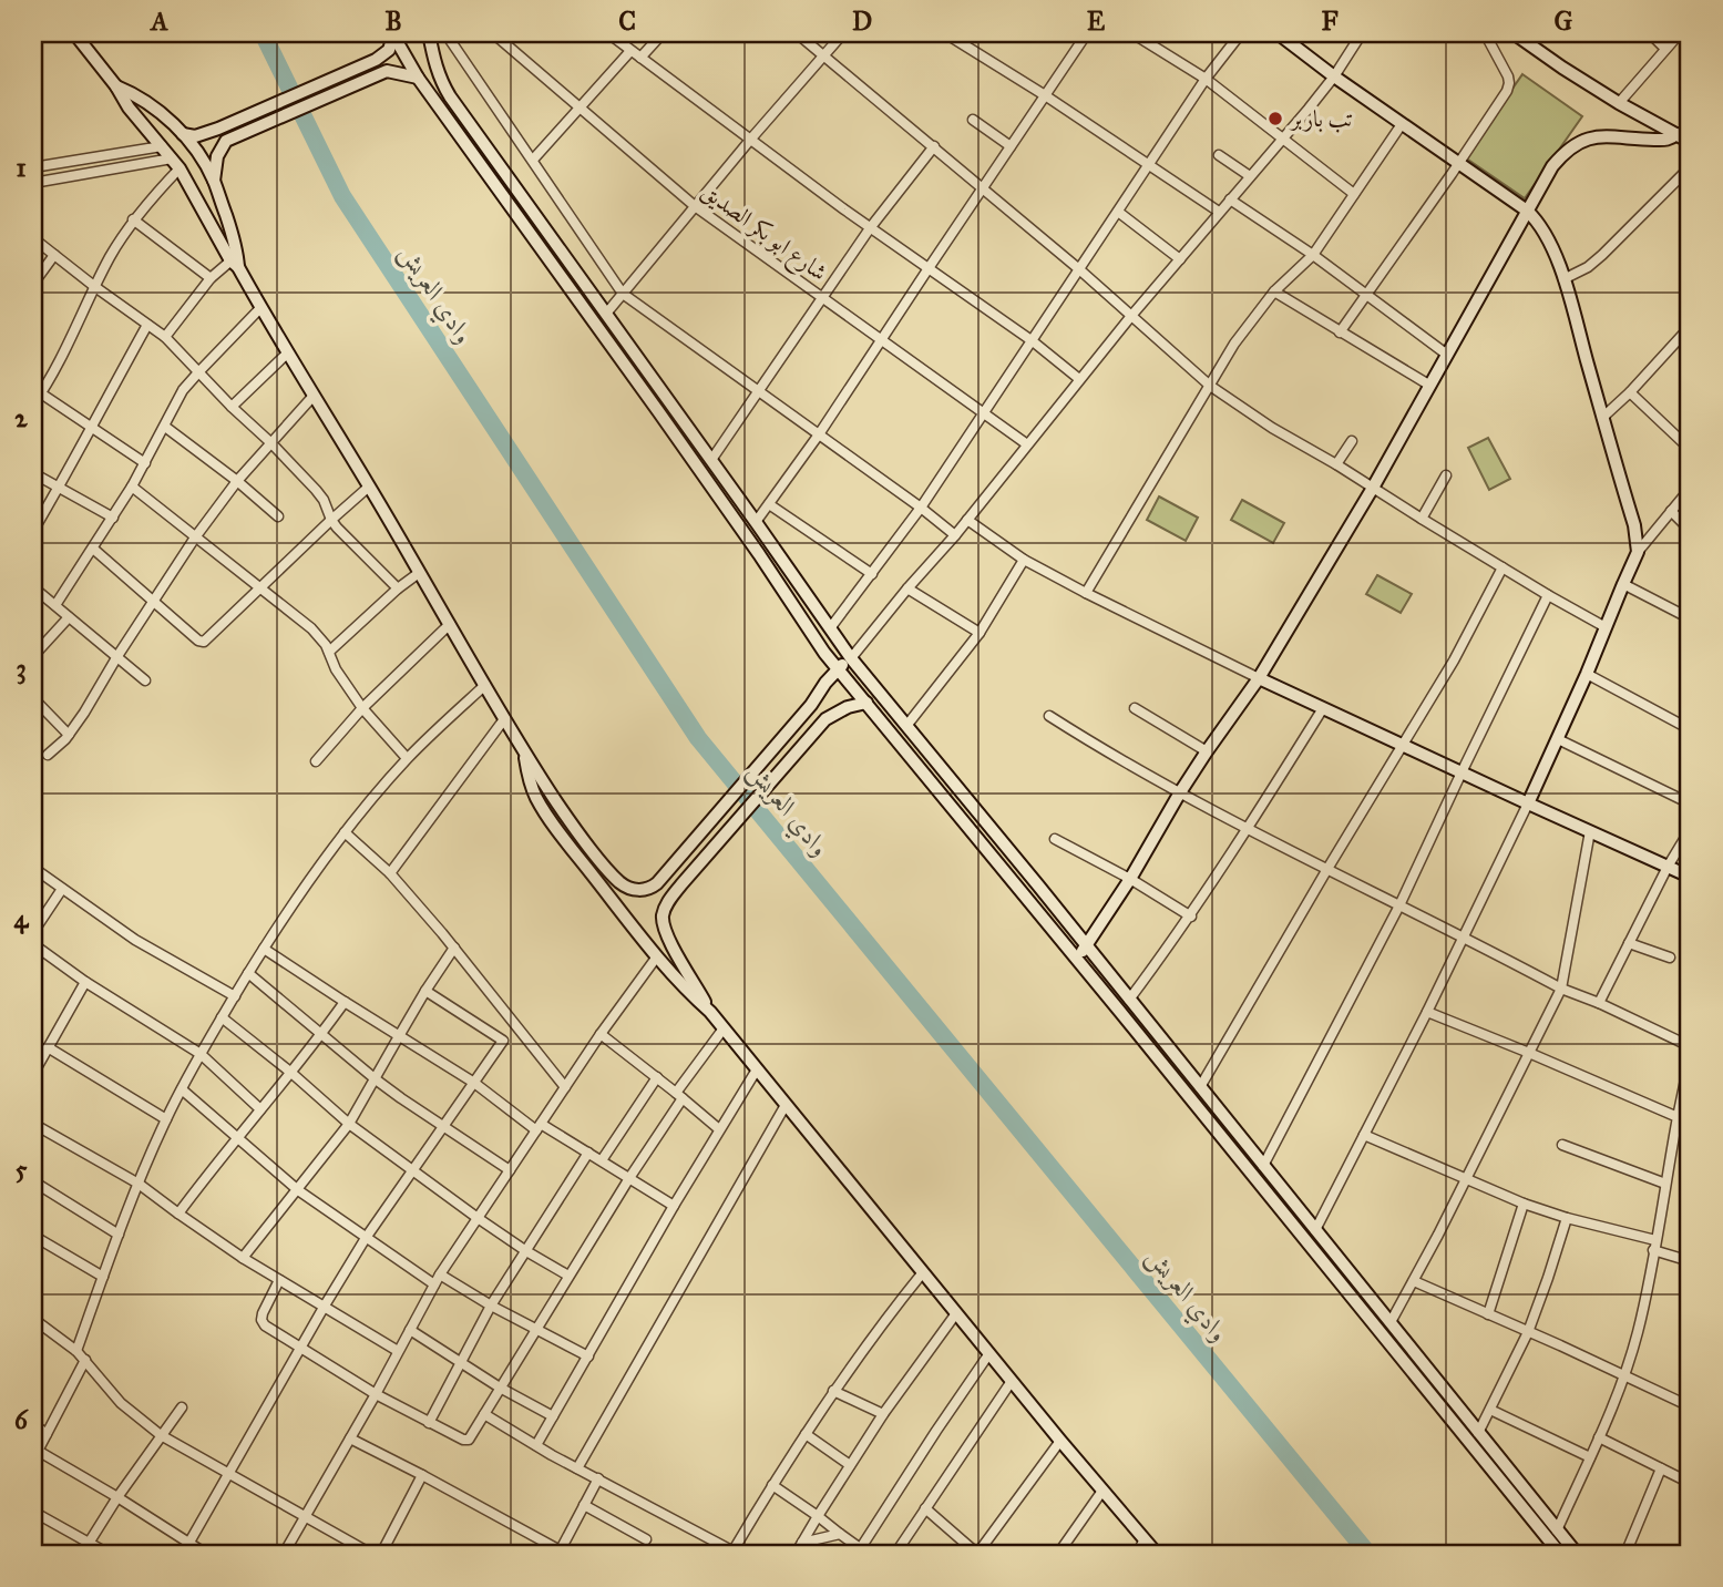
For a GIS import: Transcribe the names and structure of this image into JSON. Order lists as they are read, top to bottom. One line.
{"streets":{"street":["شارع ابو بكر الصديق"]},"water":["وادي العريش"],"places":["تب باربر"],"grid":{"columns":["A","B","C","D","E","F","G"],"rows":["1","2","3","4","5","6"]}}
